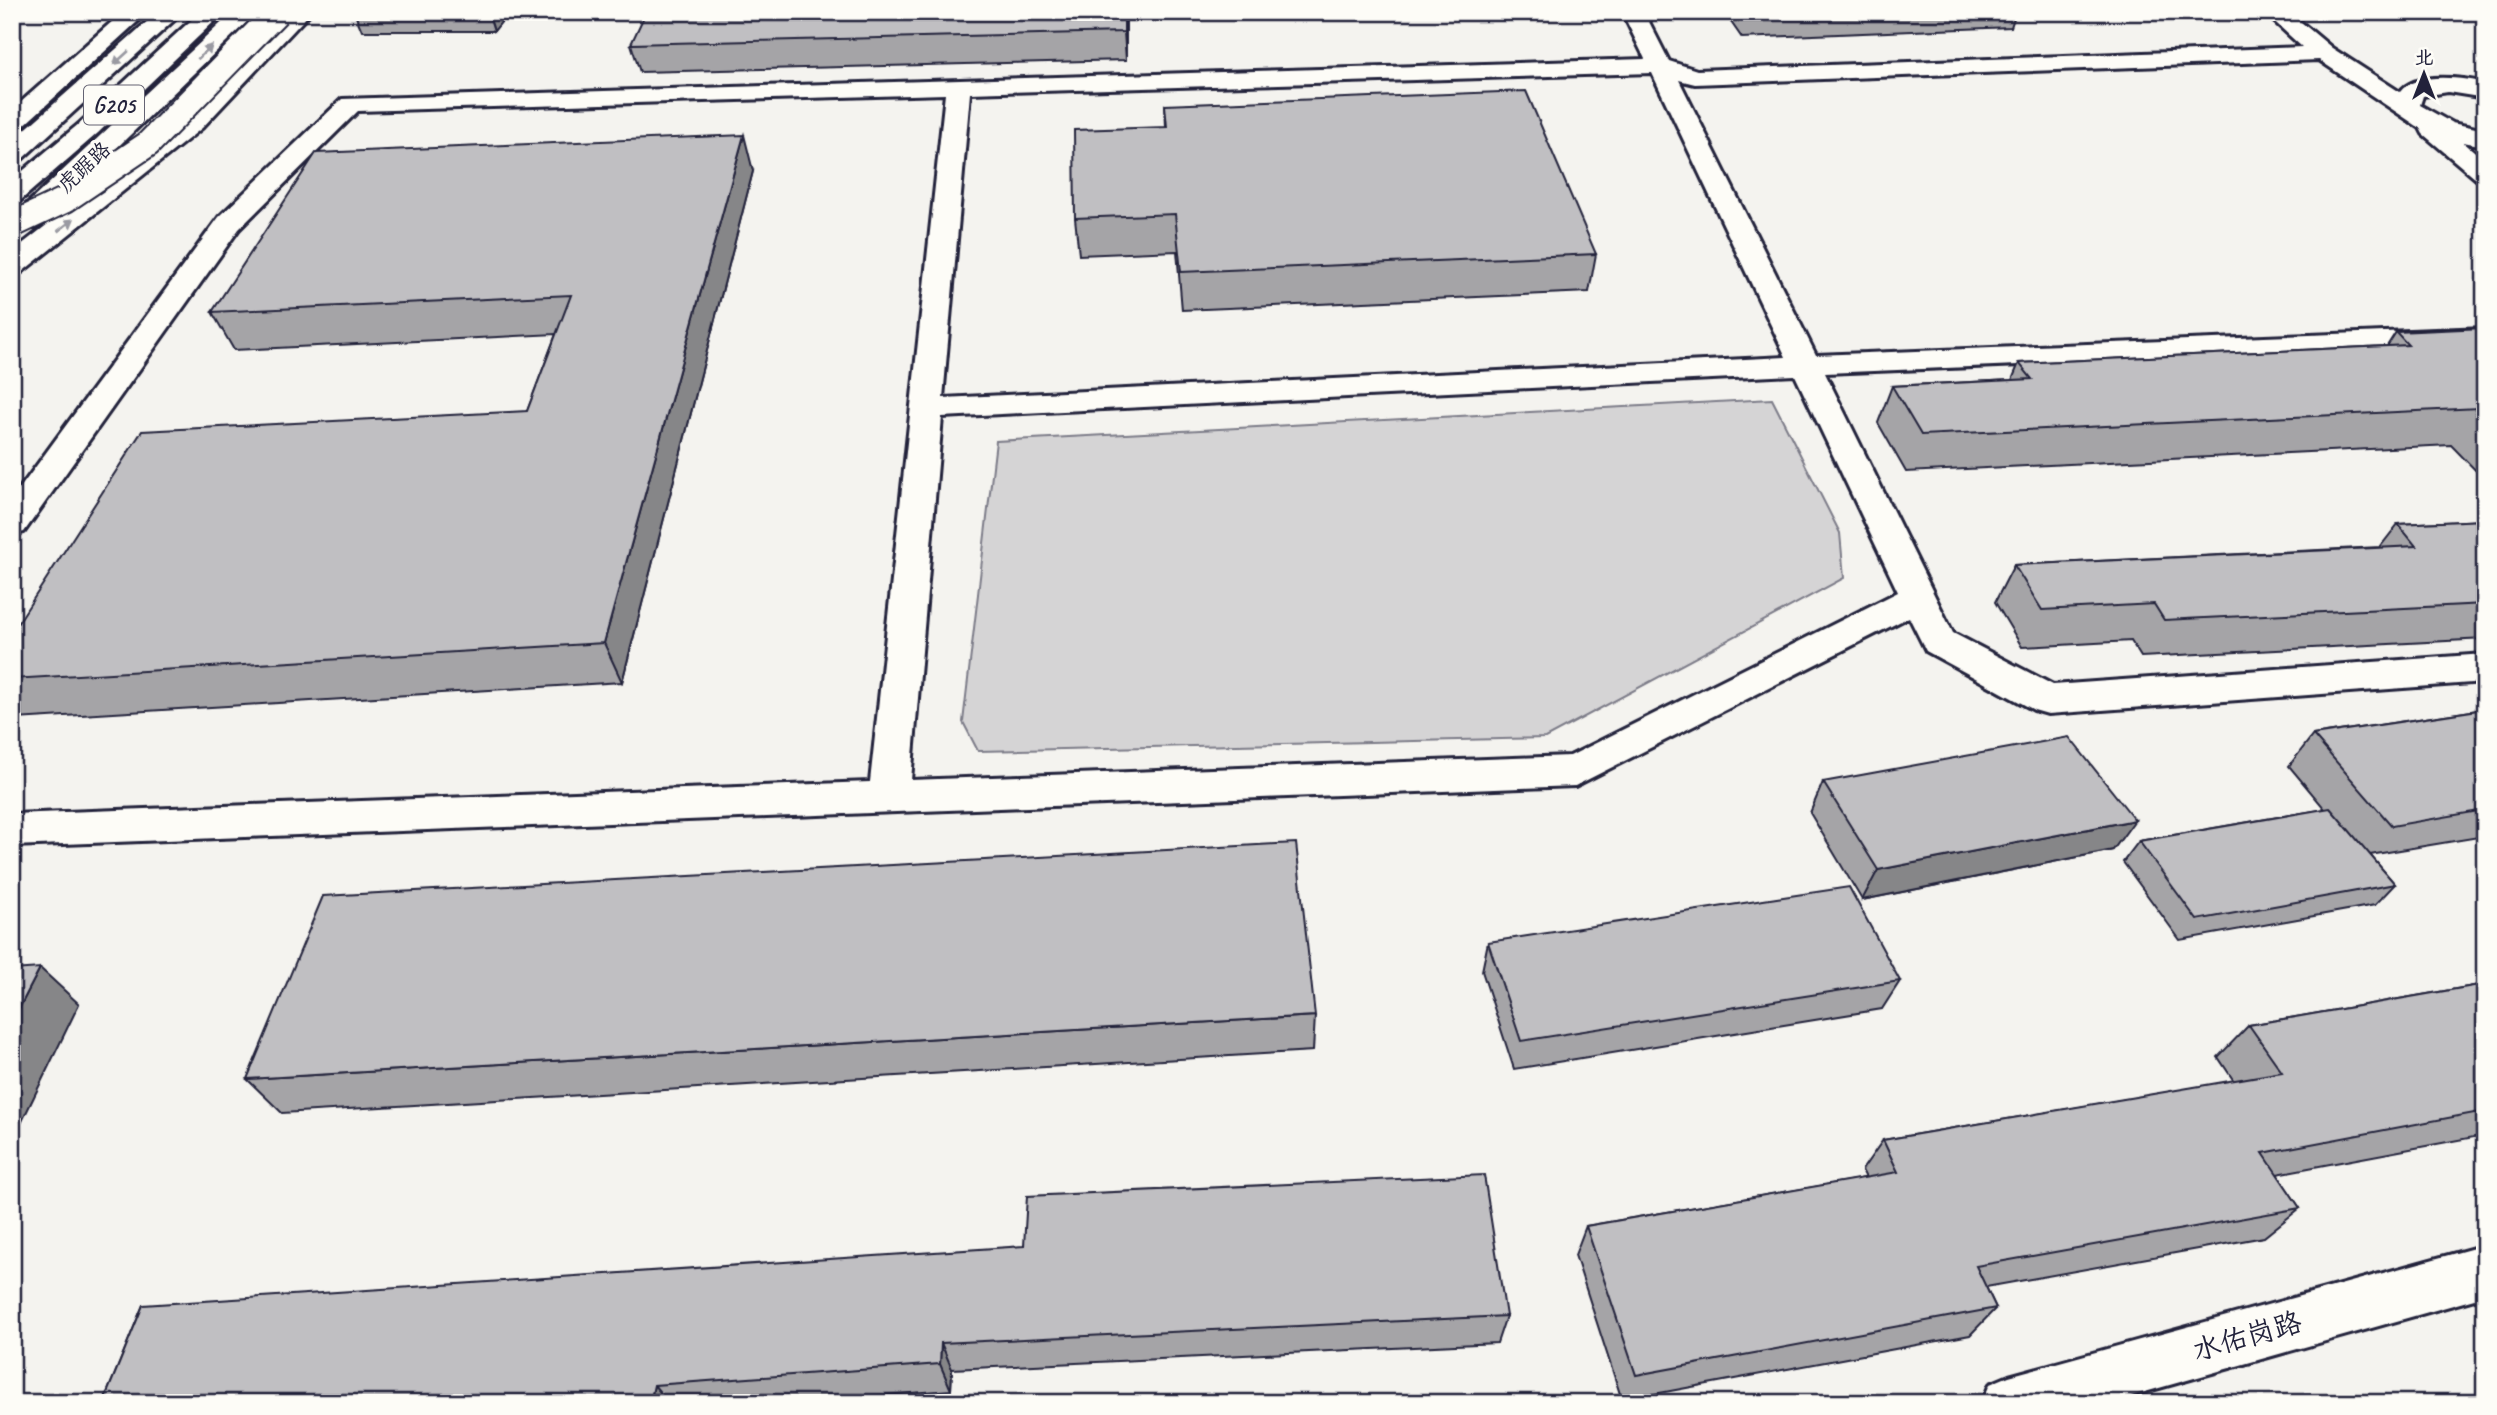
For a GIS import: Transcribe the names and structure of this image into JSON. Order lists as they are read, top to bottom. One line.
{"streets":{"main road":["G205","虎踞路","水佑岗路"]},"north":"top"}
